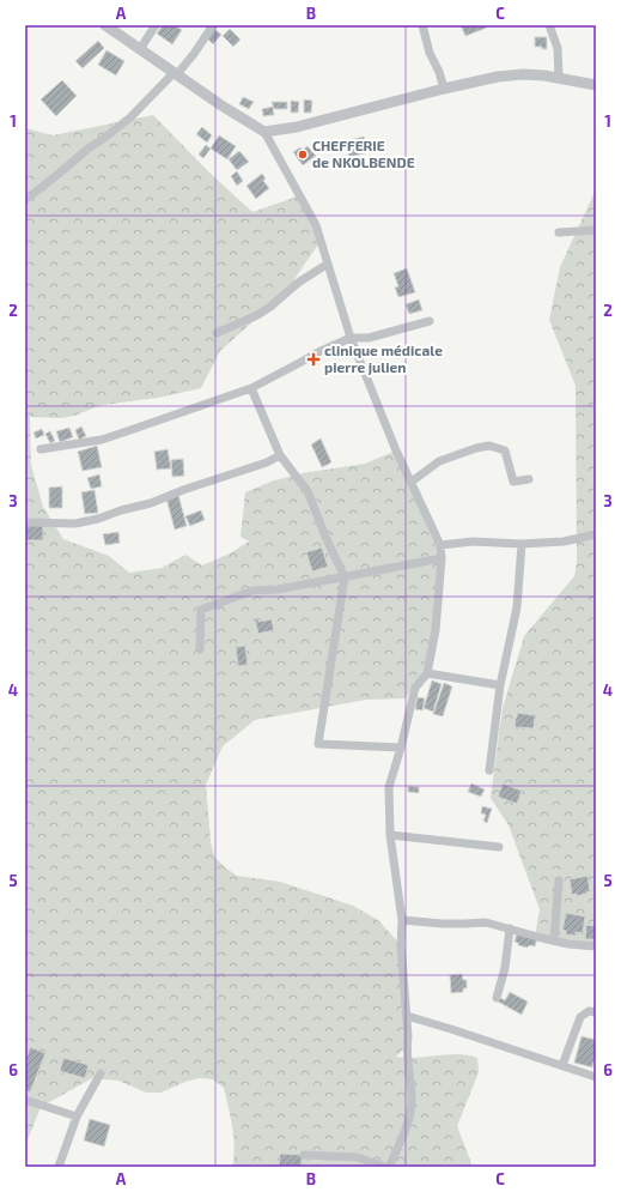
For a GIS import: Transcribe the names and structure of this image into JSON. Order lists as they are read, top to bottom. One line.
{"places":{"other":["CHEFFERIE de NKOLBENDE"],"health":["clinique médicale pierre julien"]},"grid":{"columns":["A","B","C"],"rows":["1","2","3","4","5","6"]}}
